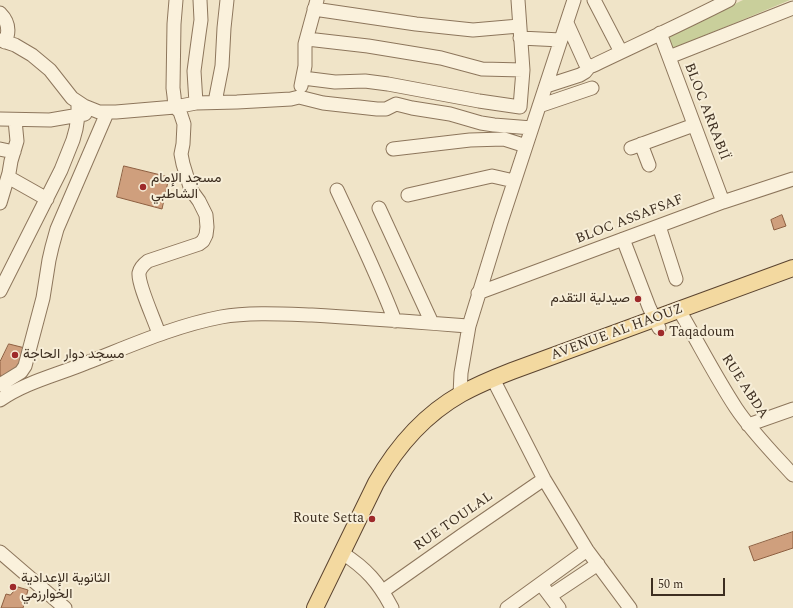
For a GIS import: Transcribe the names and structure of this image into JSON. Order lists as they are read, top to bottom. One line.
{"streets":{"main road":["AVENUE AL HAOUZ"],"street":["BLOC ARRABIÏ","BLOC ASSAFSAF","RUE ABDA","RUE TOULAL"]},"crossings":[["BLOC ARRABIÏ","BLOC ASSAFSAF"],["AVENUE AL HAOUZ","RUE ABDA"]],"places":["مسجد الإمام الشاطبي","صيدلية التقدم","Taqadoum","مسجد دوار الحاجة","Route Setta","الثانوية الإعدادية الخوارزمي"],"scale_bar":"50 m"}
